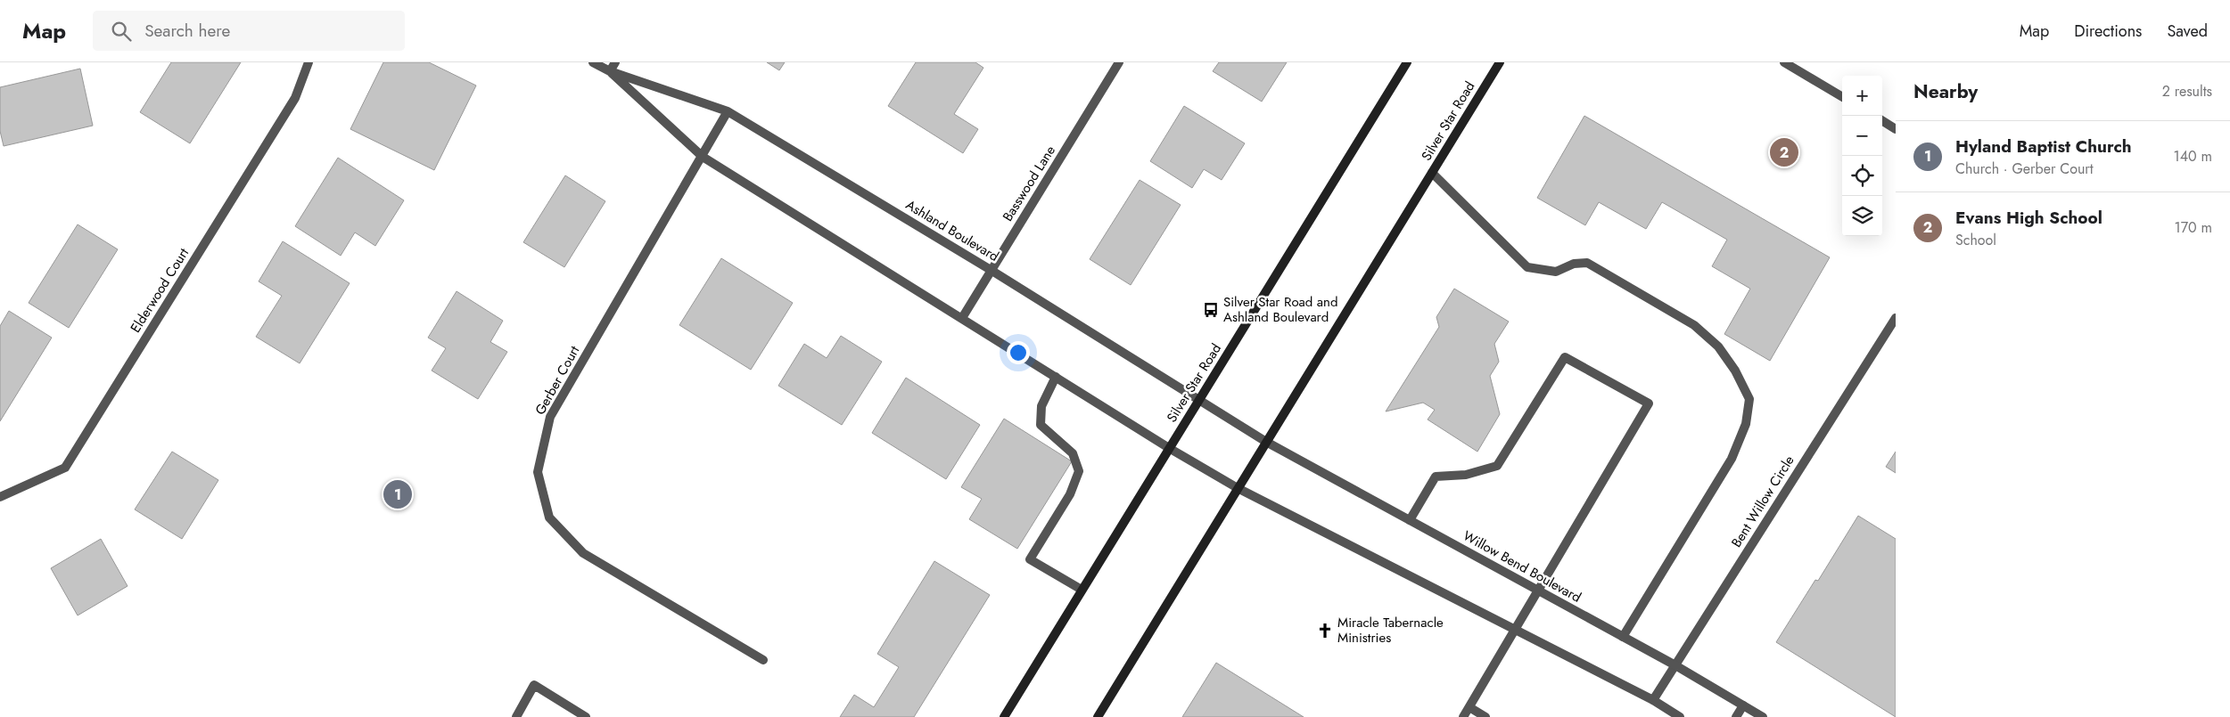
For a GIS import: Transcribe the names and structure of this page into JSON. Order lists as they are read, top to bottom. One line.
{"streets":{"main road":["Silver Star Road"],"street":["Basswood Lane","Ashland Boulevard","Elderwood Court","Gerber Court","Bent Willow Circle","Willow Bend Boulevard"]},"crossings":[["Silver Star Road","Ashland Boulevard"],["Silver Star Road","Willow Bend Boulevard"],["Basswood Lane","Ashland Boulevard"],["Ashland Boulevard","Gerber Court"],["Ashland Boulevard","Willow Bend Boulevard"],["Bent Willow Circle","Willow Bend Boulevard"]],"places":{"bus stop":["Silver Star Road and Ashland Boulevard"],"church":["Miracle Tabernacle Ministries"]},"page":{"header":"Map","search":"Search here","nav":["Map","Directions","Saved"],"heading":["Nearby","2 results"],"map_buttons":["+","−"],"list":[{"mark":"1","name":"Hyland Baptist Church","note":"Church · Gerber Court","value":"140 m"},{"mark":"2","name":"Evans High School","note":"School","value":"170 m"}],"pins":["2","1"]}}
